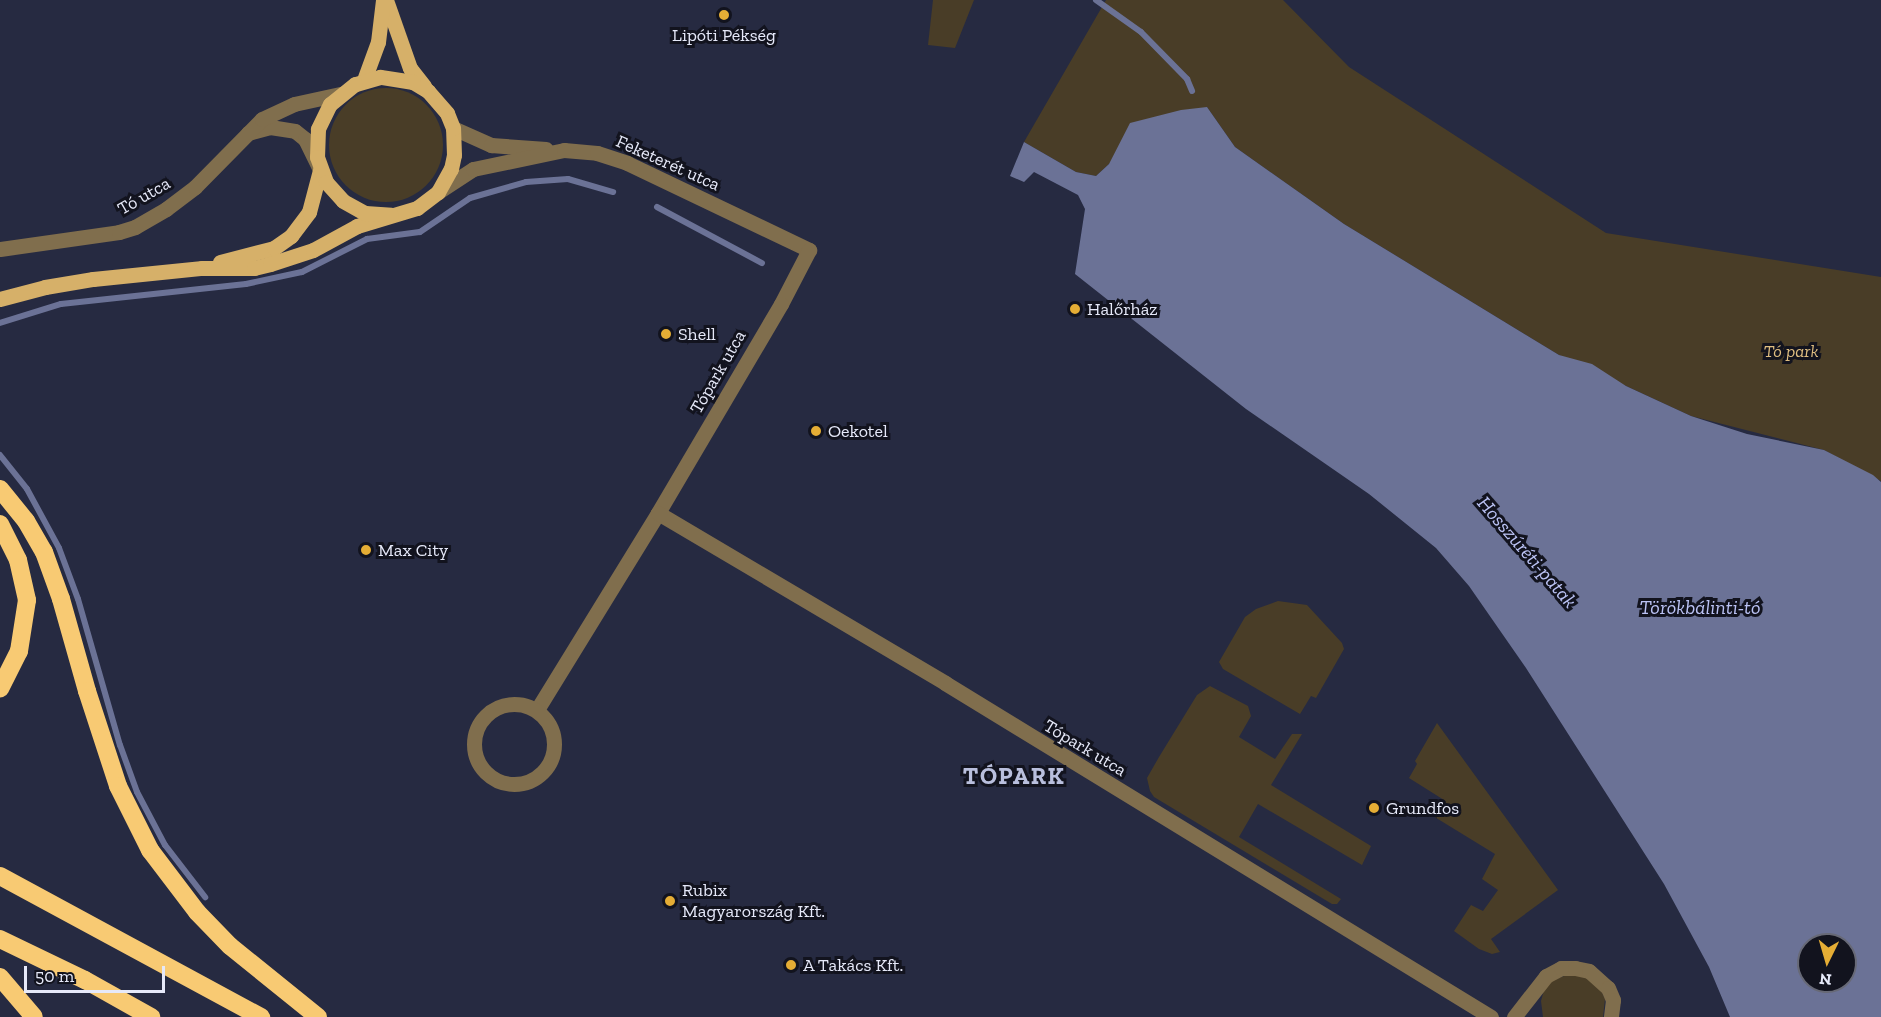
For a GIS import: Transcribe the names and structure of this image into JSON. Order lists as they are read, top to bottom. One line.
{"streets":{"street":["Feketerét utca","Tó utca","Tópark utca"]},"crossings":[["Feketerét utca","Tó utca"],["Feketerét utca","Tópark utca"]],"districts":["TÓPARK"],"water":["Hosszúréti-patak","Törökbálinti-tó"],"parks":["Tó park"],"places":["Lipóti Pékség","Halőrház","Shell","Oekotel","Max City","Grundfos","Rubix Magyarország Kft.","A Takács Kft."],"scale_bar":"50 m","north":"bottom"}
